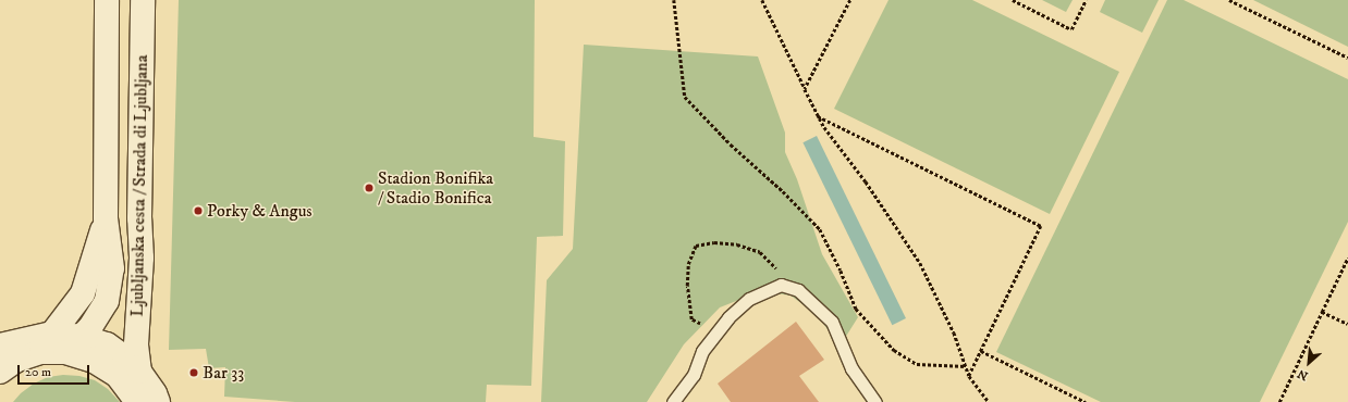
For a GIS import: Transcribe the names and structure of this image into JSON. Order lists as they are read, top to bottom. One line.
{"streets":{"main road":["Ljubljanska cesta / Strada di Ljubljana"]},"places":["Stadion Bonifika / Stadio Bonifica","Porky & Angus","Bar 33"],"scale_bar":"20 m","north":"bottom left"}
